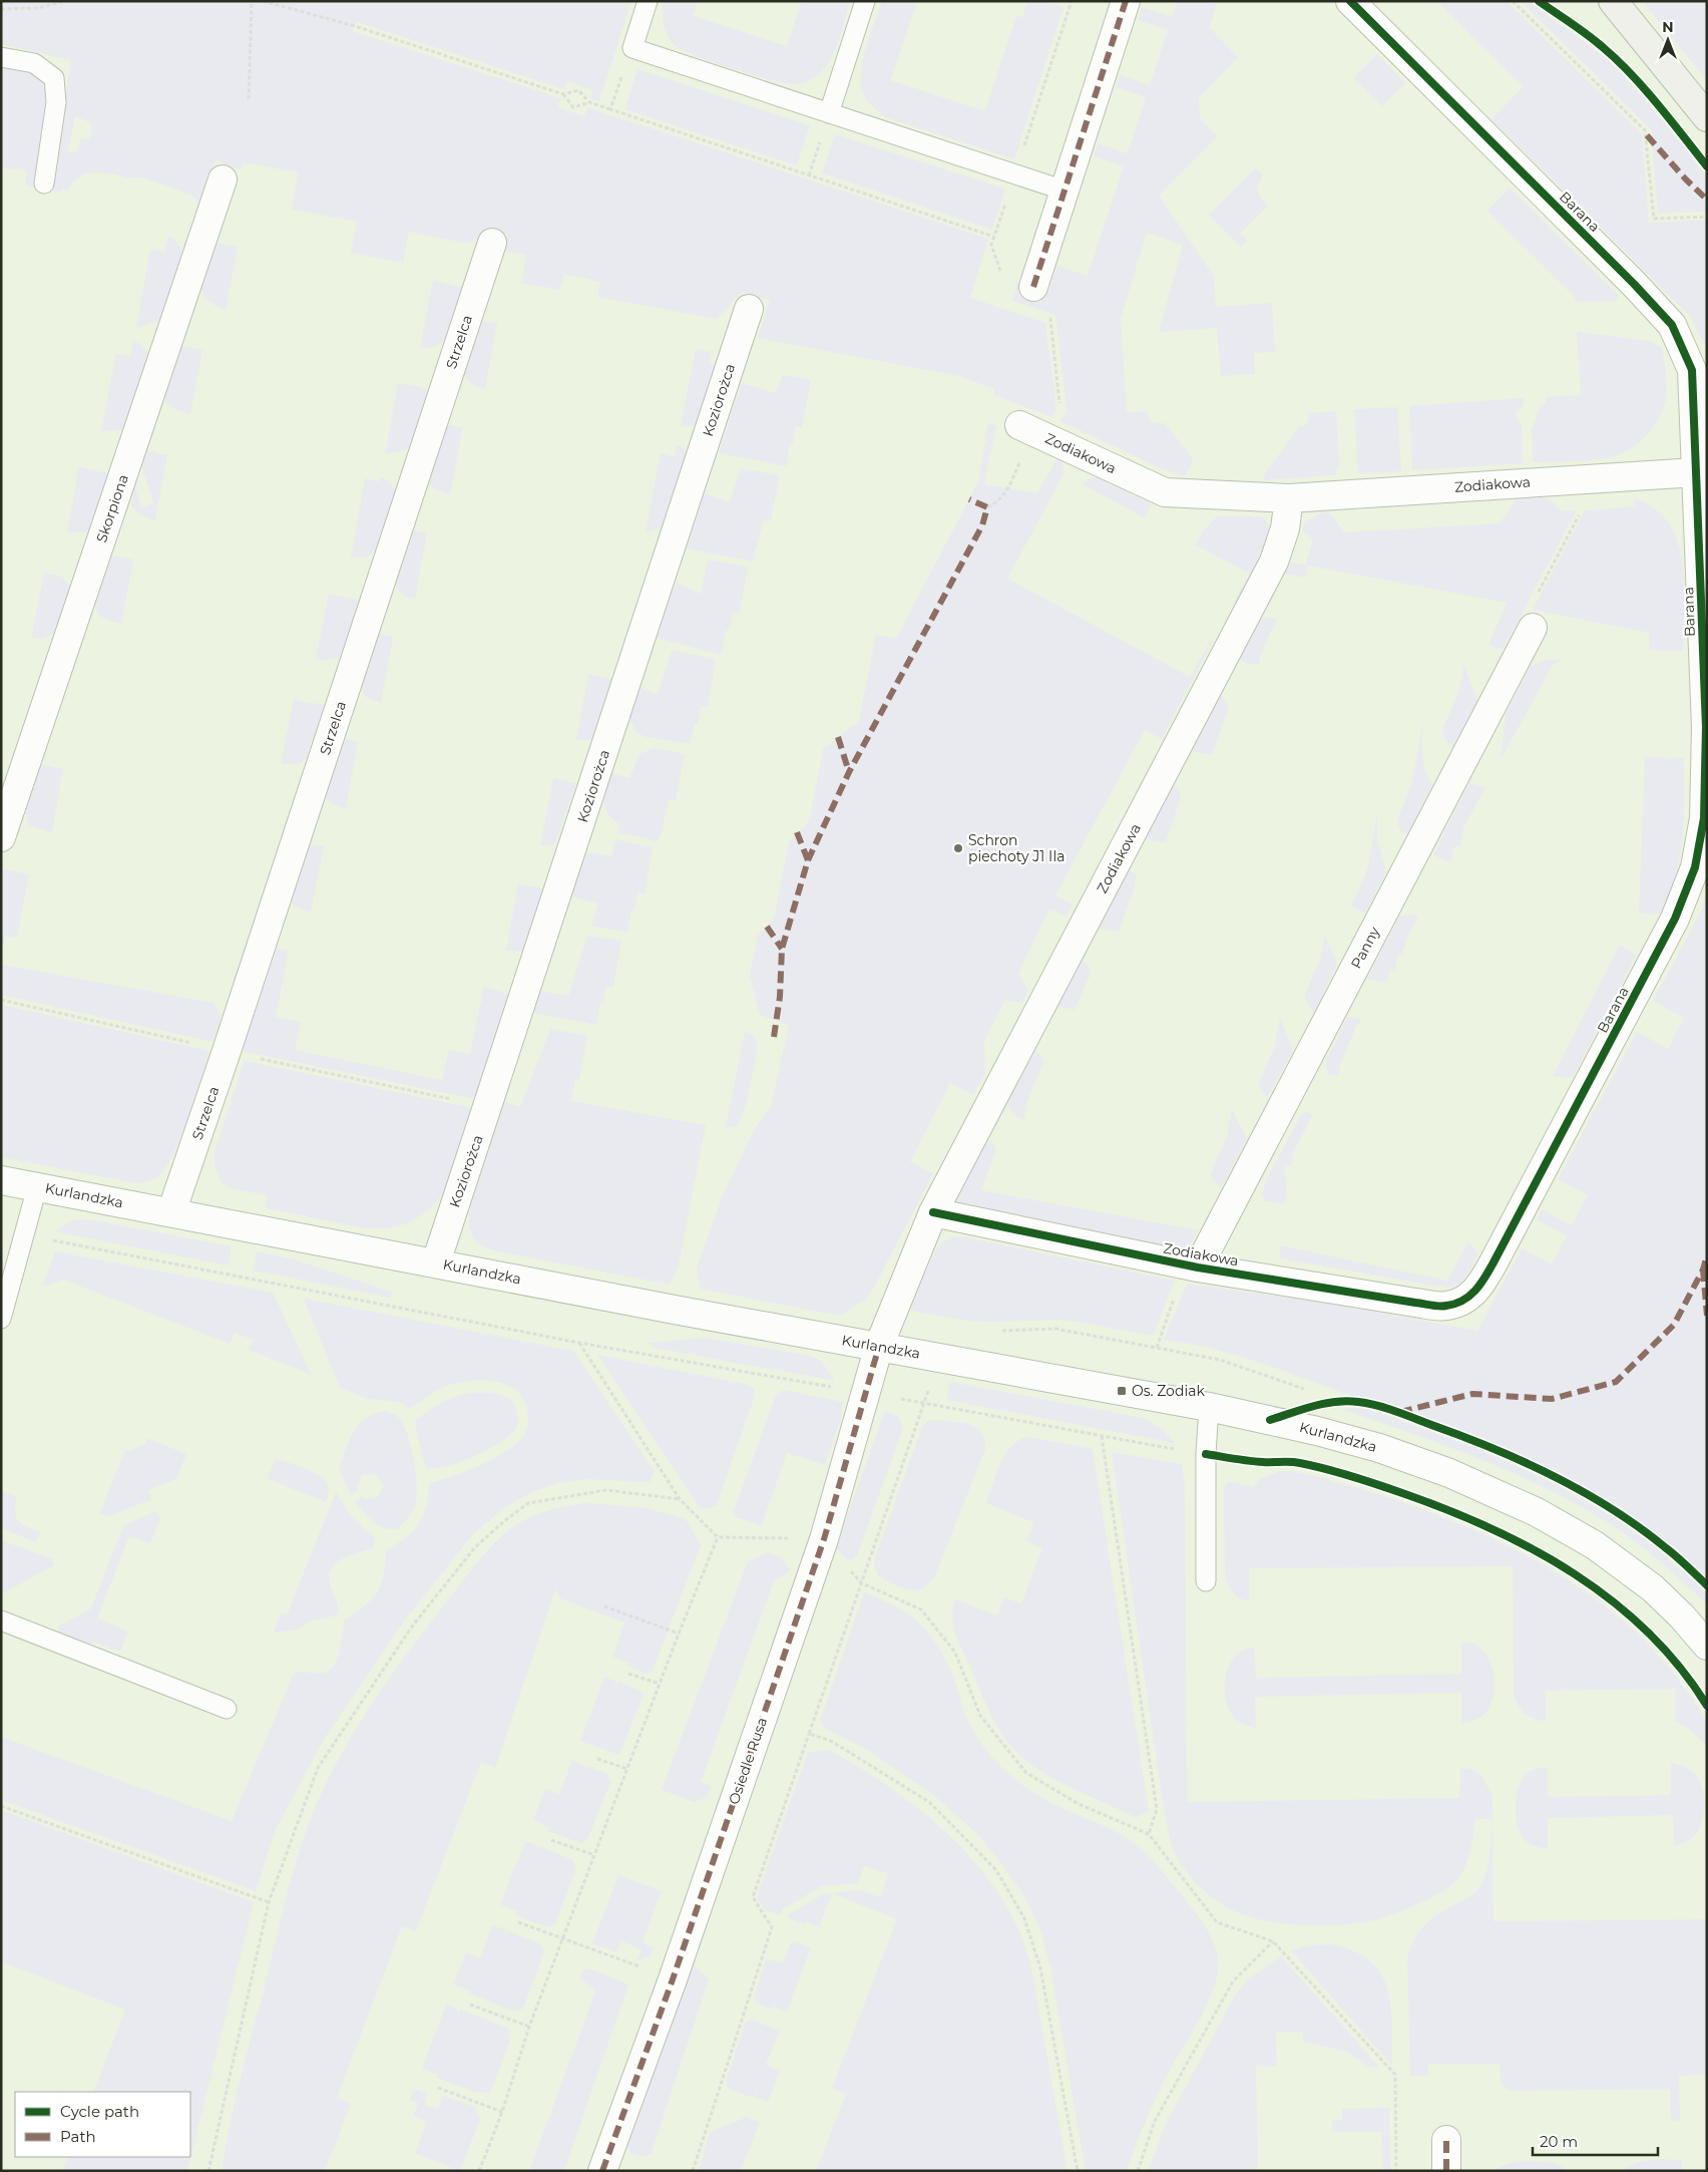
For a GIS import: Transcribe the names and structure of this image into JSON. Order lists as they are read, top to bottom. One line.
{"streets":{"street":["Barana","Strzelca","Koziorożca","Zodiakowa","Skorpiona","Panny","Kurlandzka","Osiedle Rusa"]},"crossings":[["Barana","Zodiakowa"],["Strzelca","Kurlandzka"],["Koziorożca","Kurlandzka"],["Zodiakowa","Panny"],["Zodiakowa","Kurlandzka"],["Zodiakowa","Osiedle Rusa"],["Kurlandzka","Osiedle Rusa"]],"places":{"other":["Schron piechoty J1 IIa"],"transit":["Os. Zodiak"]},"legend":["Cycle path","Path"],"scale_bar":"20 m","north":"top"}
